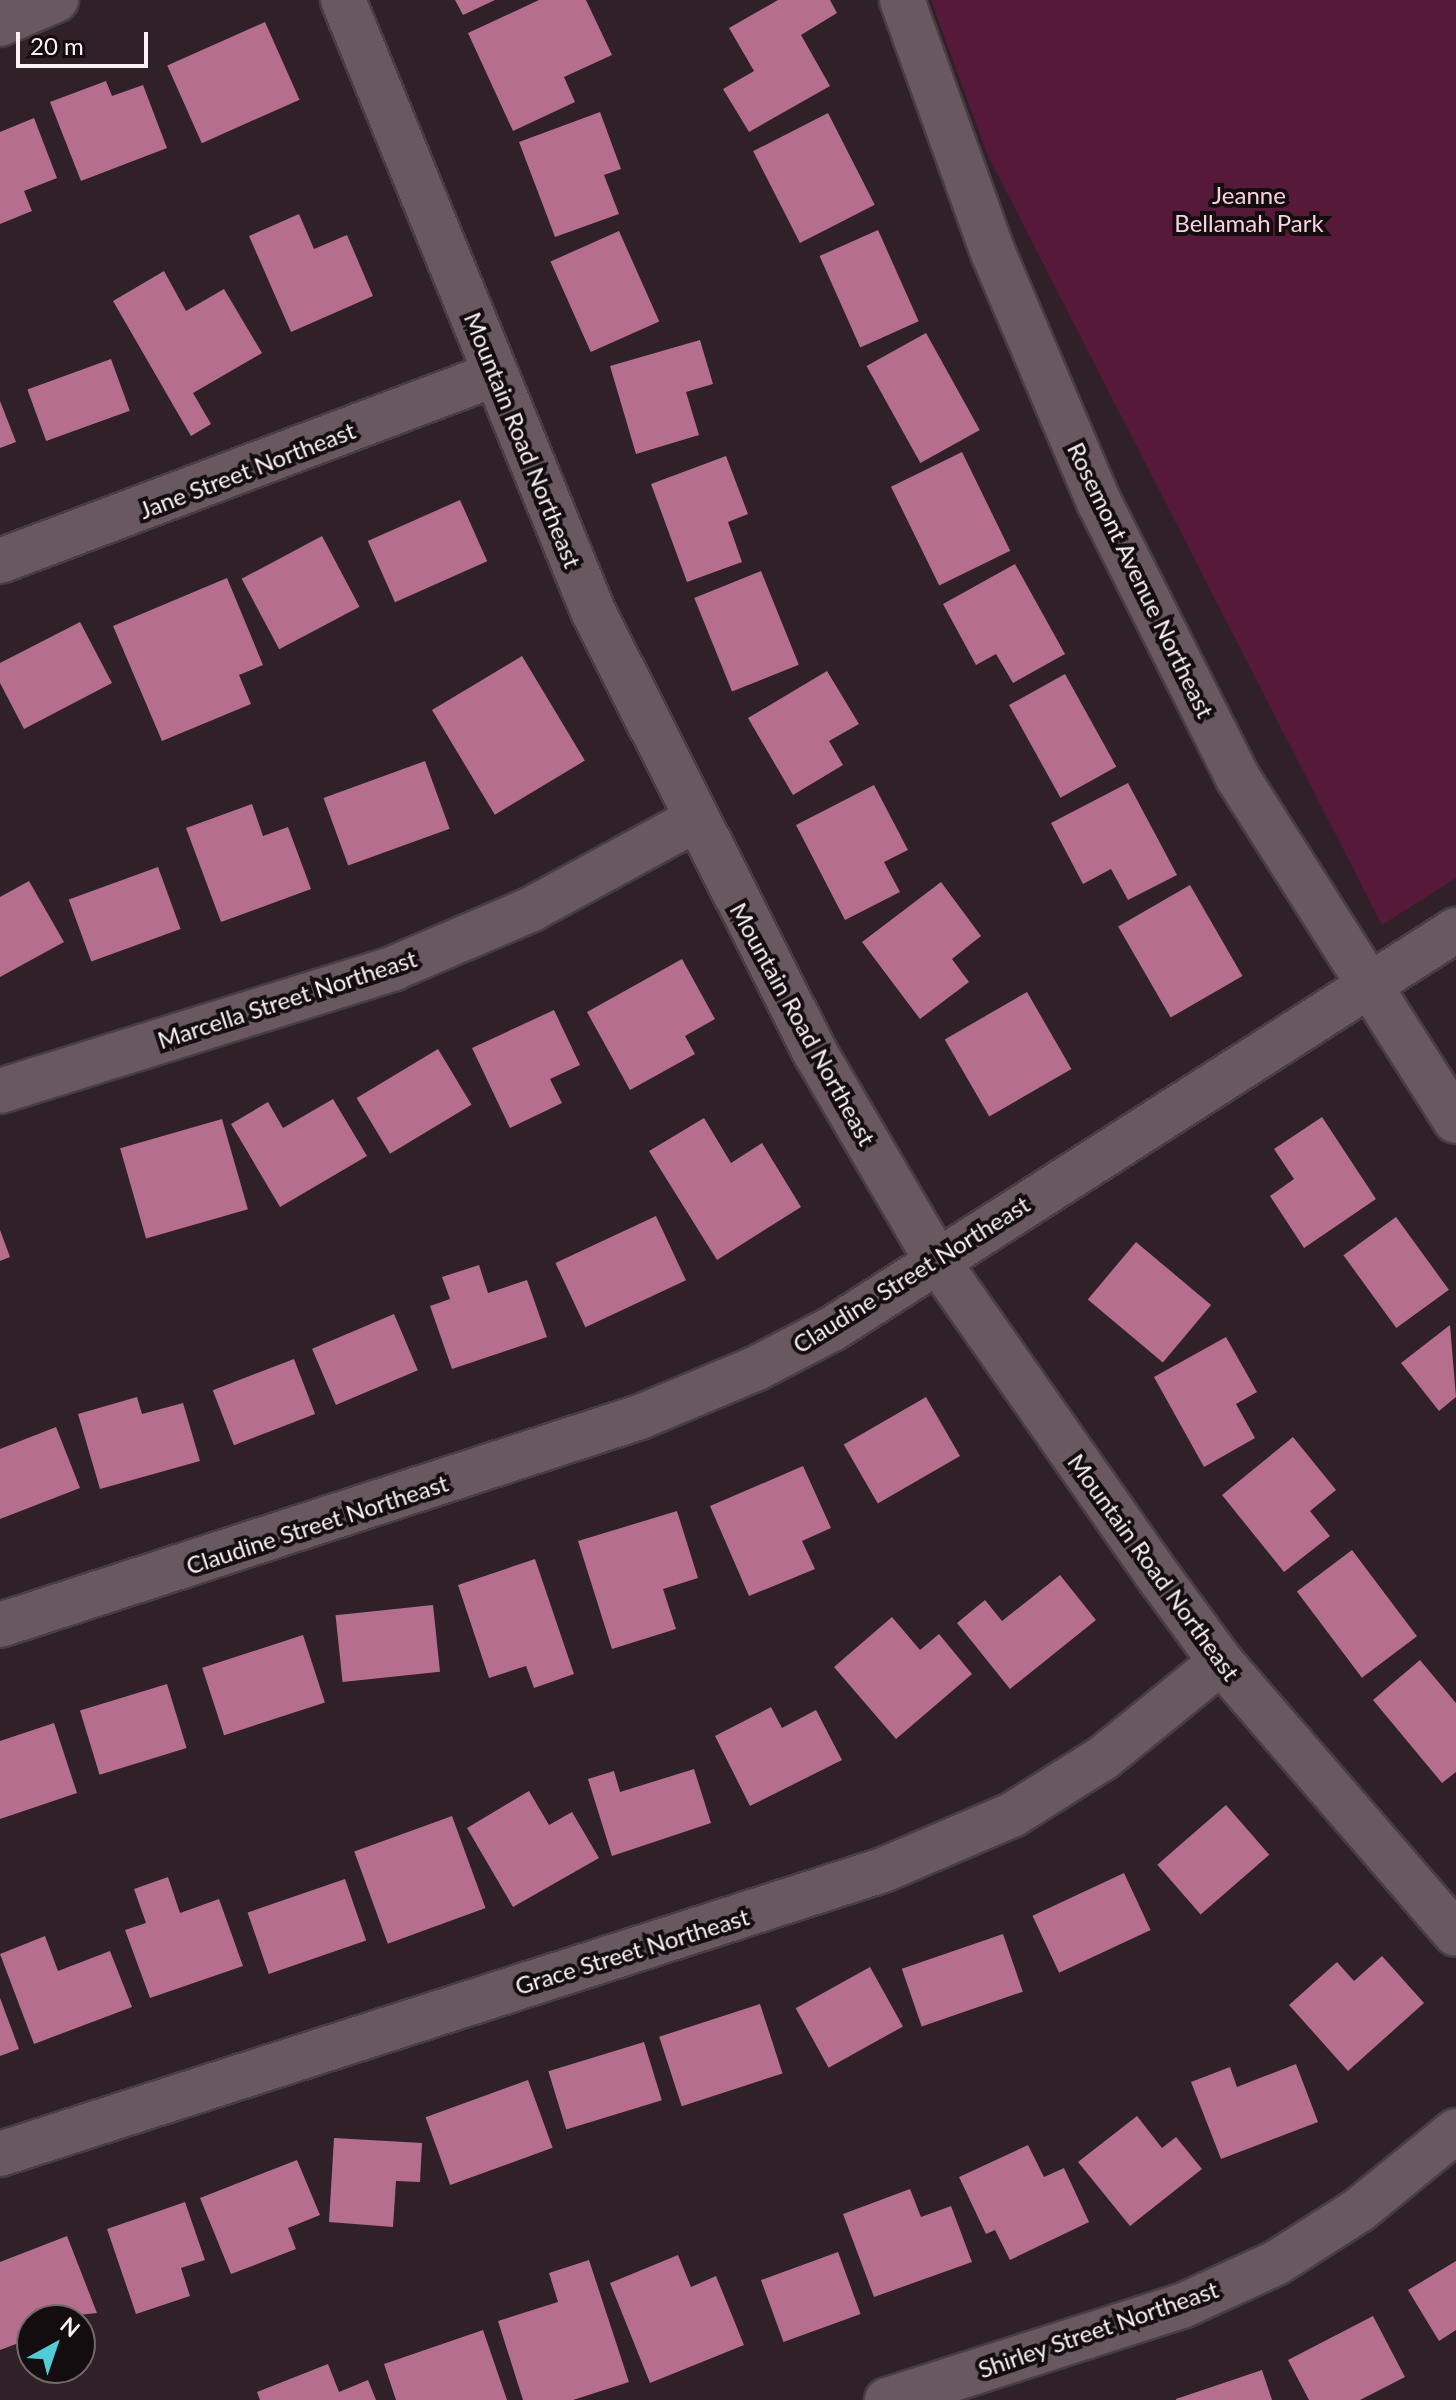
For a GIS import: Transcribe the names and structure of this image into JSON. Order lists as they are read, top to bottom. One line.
{"streets":{"street":["Mountain Road Northeast","Jane Street Northeast","Rosemont Avenue Northeast","Marcella Street Northeast","Claudine Street Northeast","Grace Street Northeast","Shirley Street Northeast"]},"crossings":[["Mountain Road Northeast","Jane Street Northeast"],["Mountain Road Northeast","Marcella Street Northeast"],["Mountain Road Northeast","Claudine Street Northeast"],["Mountain Road Northeast","Grace Street Northeast"],["Rosemont Avenue Northeast","Claudine Street Northeast"]],"parks":["Jeanne Bellamah Park"],"scale_bar":"20 m","north":"top right"}
